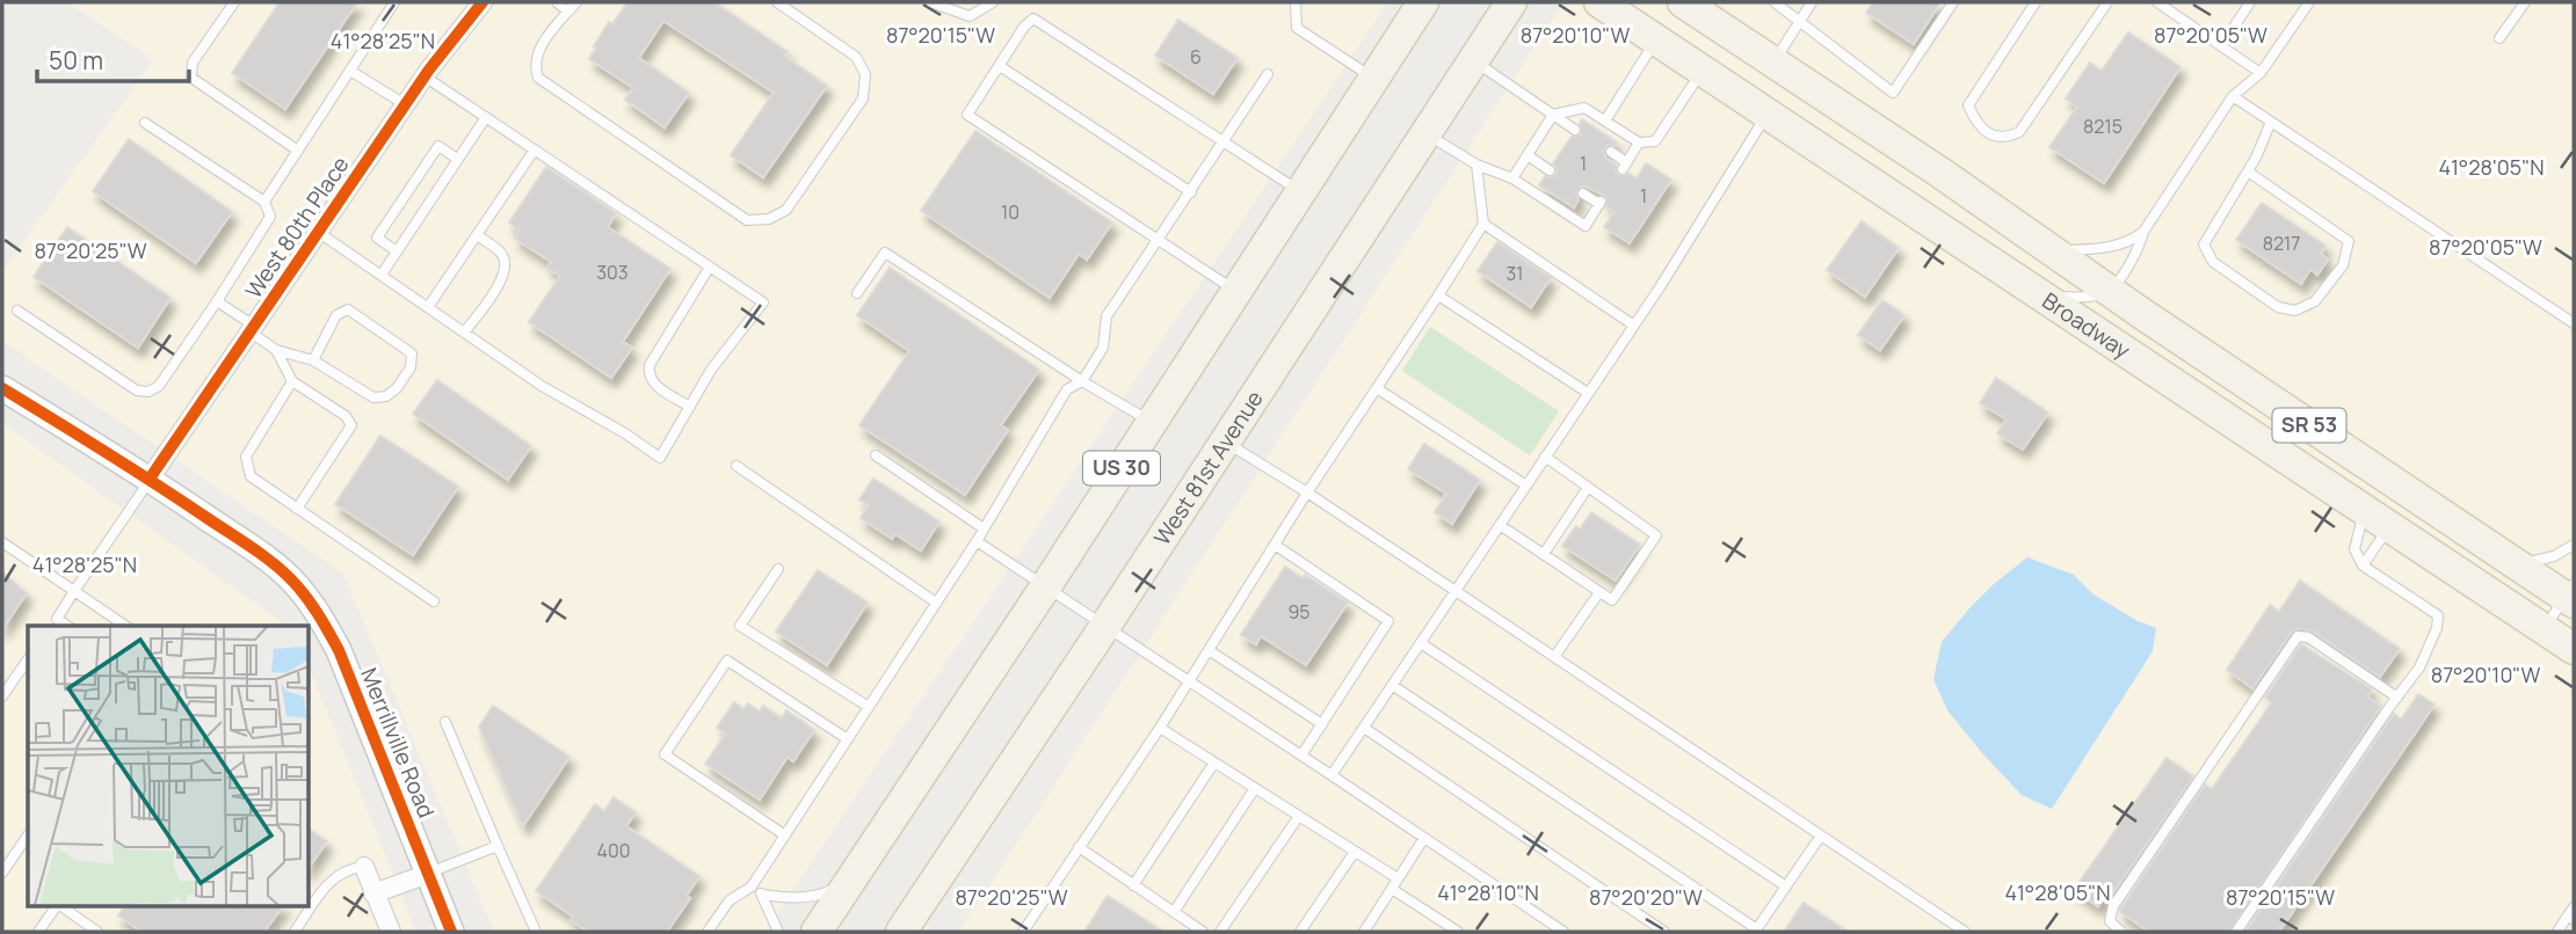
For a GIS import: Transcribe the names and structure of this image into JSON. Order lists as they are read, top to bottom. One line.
{"streets":{"main road":["Broadway","SR 53","US 30","West 81st Avenue"],"street":["West 80th Place","Merrillville Road"]},"crossings":[["West 80th Place","Merrillville Road"]],"house_numbers":["6","8215","1","1","10","8217","303","31","95","400"],"scale_bar":"50 m","coordinates":["87°20'15\"W","87°20'10\"W","87°20'05\"W","41°28'25\"N","41°28'05\"N","87°20'25\"W","41°28'10\"N","87°20'20\"W"]}
